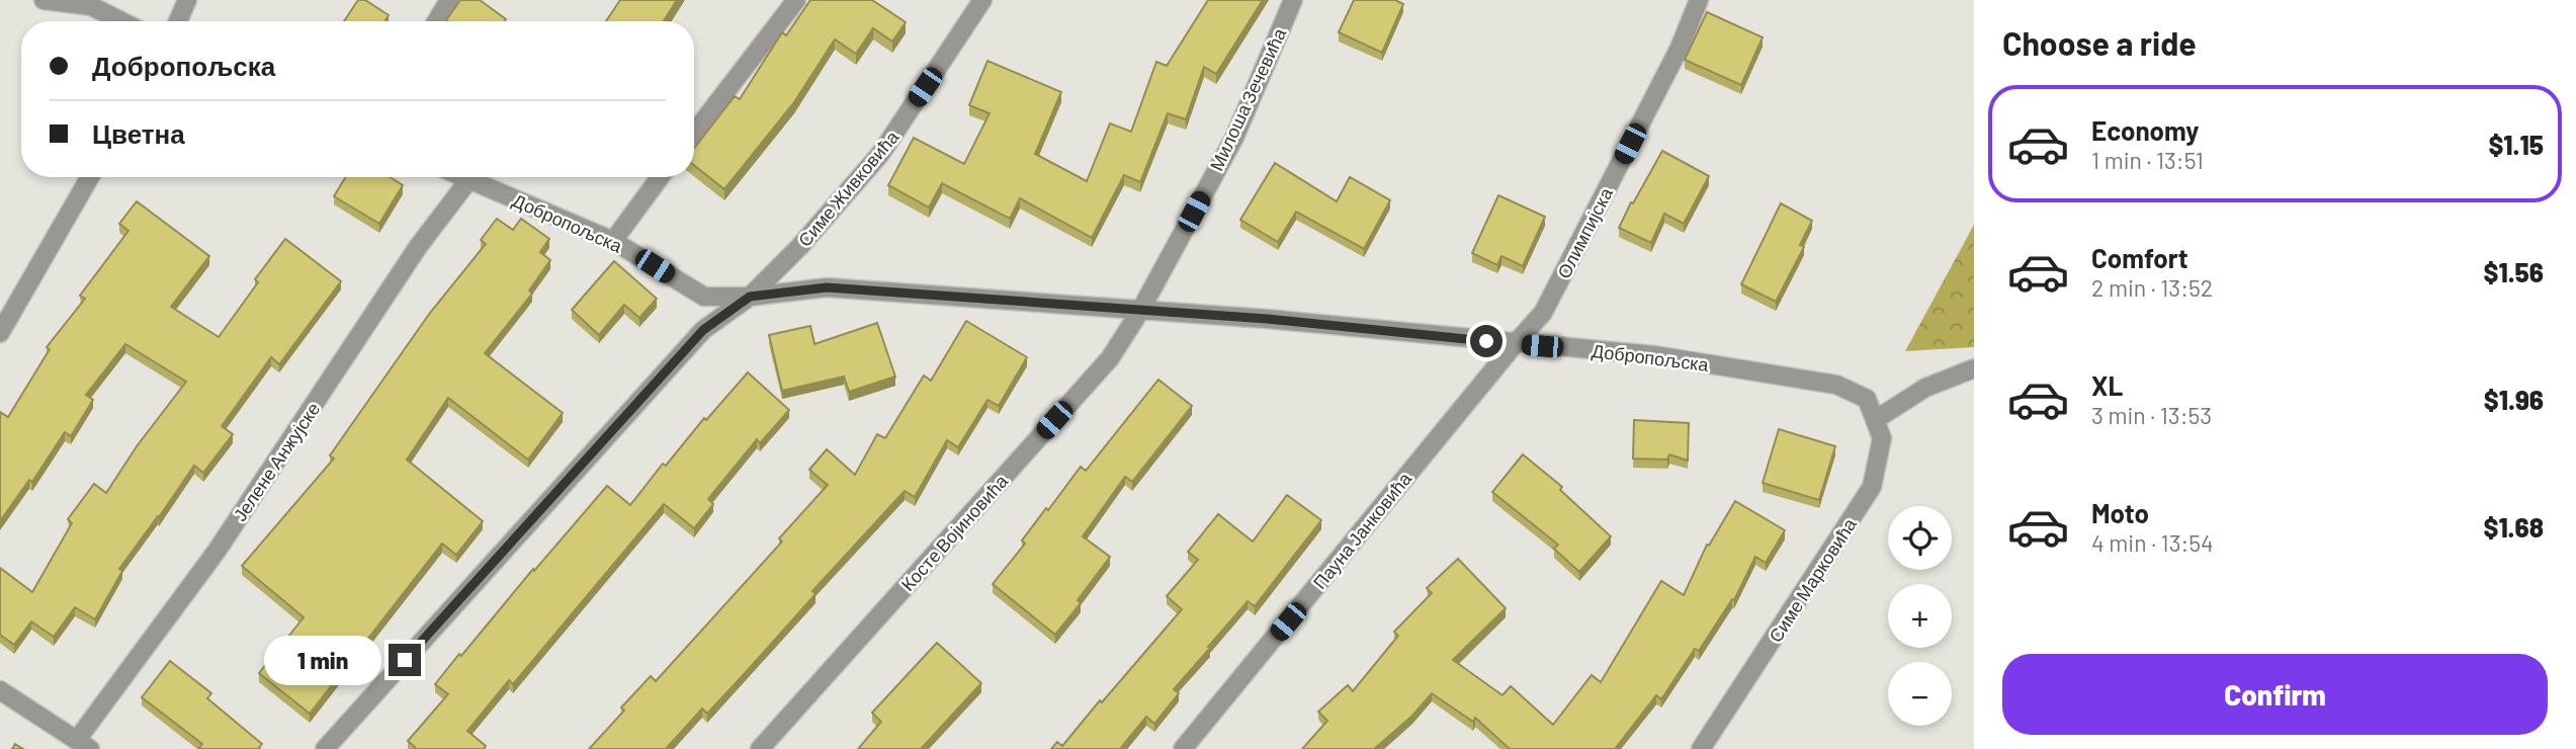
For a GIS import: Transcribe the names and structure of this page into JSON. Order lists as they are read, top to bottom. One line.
{"streets":{"street":["Милоша Зечевића","Симе Живковића","Добропољска","Олимпијска","Јелене Анжујске","Пауна Јанковића","Косте Војиновића","Симе Марковића"]},"crossings":[["Милоша Зечевића","Добропољска"],["Милоша Зечевића","Косте Војиновића"],["Симе Живковића","Добропољска"],["Добропољска","Олимпијска"],["Добропољска","Јелене Анжујске"],["Добропољска","Пауна Јанковића"],["Добропољска","Косте Војиновића"],["Добропољска","Симе Марковића"],["Олимпијска","Пауна Јанковића"]],"page":{"heading":"Choose a ride","banner":["Добропољска","Цветна"],"list":[{"name":"Economy","note":"1 min · 13:51","value":"$1.15"},{"name":"Comfort","note":"2 min · 13:52","value":"$1.56"},{"name":"XL","note":"3 min · 13:53","value":"$1.96"},{"name":"Moto","note":"4 min · 13:54","value":"$1.68"}],"map_buttons":["+","−"],"bubble":"1 min","buttons":"Confirm"}}
